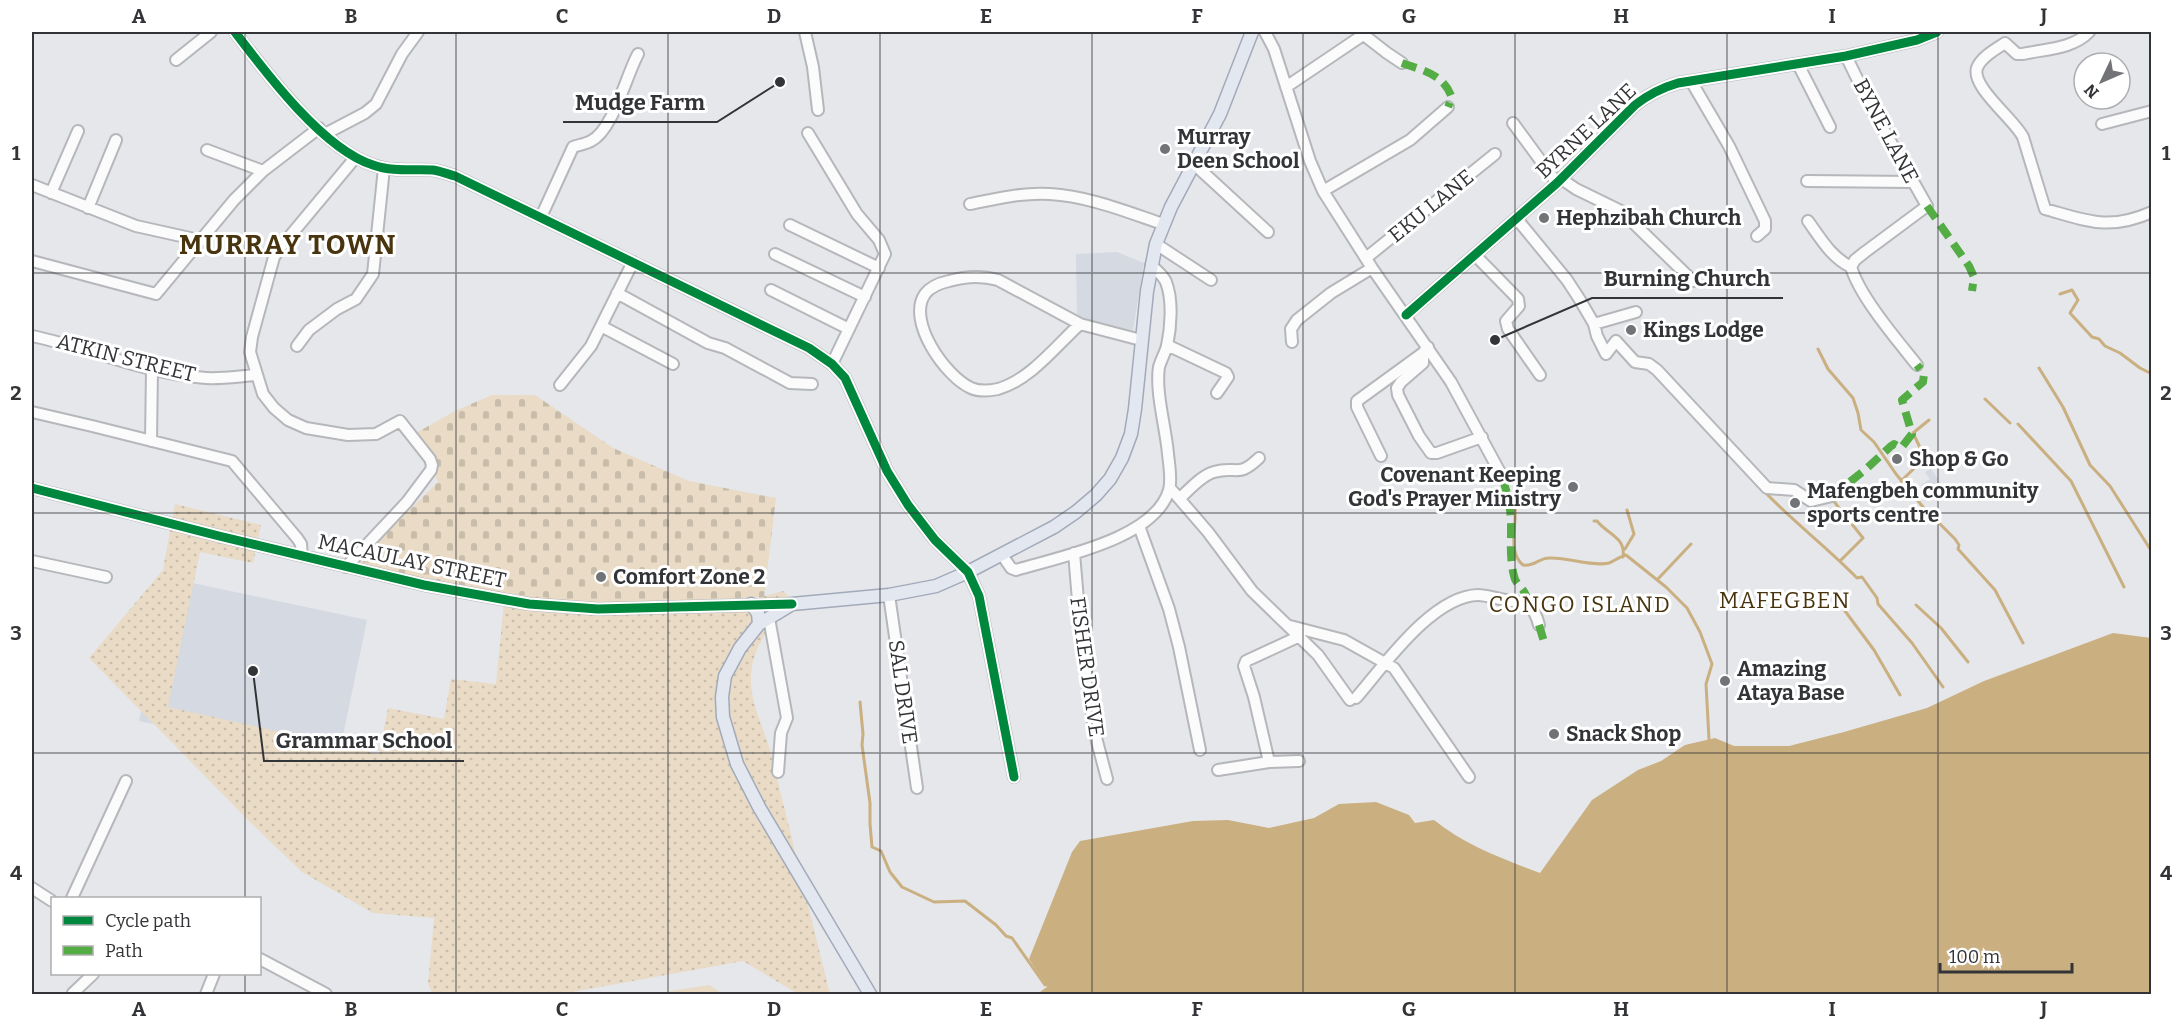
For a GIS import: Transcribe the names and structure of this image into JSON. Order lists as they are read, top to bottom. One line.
{"streets":{"street":["BYRNE LANE","BYNE LANE","EKU LANE","ATKIN STREET","MACAULAY STREET","FISHER DRIVE","SAL DRIVE"]},"crossings":[["BYRNE LANE","BYNE LANE"]],"districts":["MURRAY TOWN","MAFEGBEN","CONGO ISLAND"],"places":["Mudge Farm","Murray Deen School","Hephzibah Church","Kings Lodge","Burning Church","Shop & Go","Covenant Keeping God's Prayer Ministry","Mafengbeh community sports centre","Comfort Zone 2","Grammar School","Amazing Ataya Base","Snack Shop"],"legend":["Cycle path","Path"],"scale_bar":"100 m","north":"bottom left","grid":{"columns":["A","B","C","D","E","F","G","H","I","J"],"rows":["1","2","3","4"]}}
